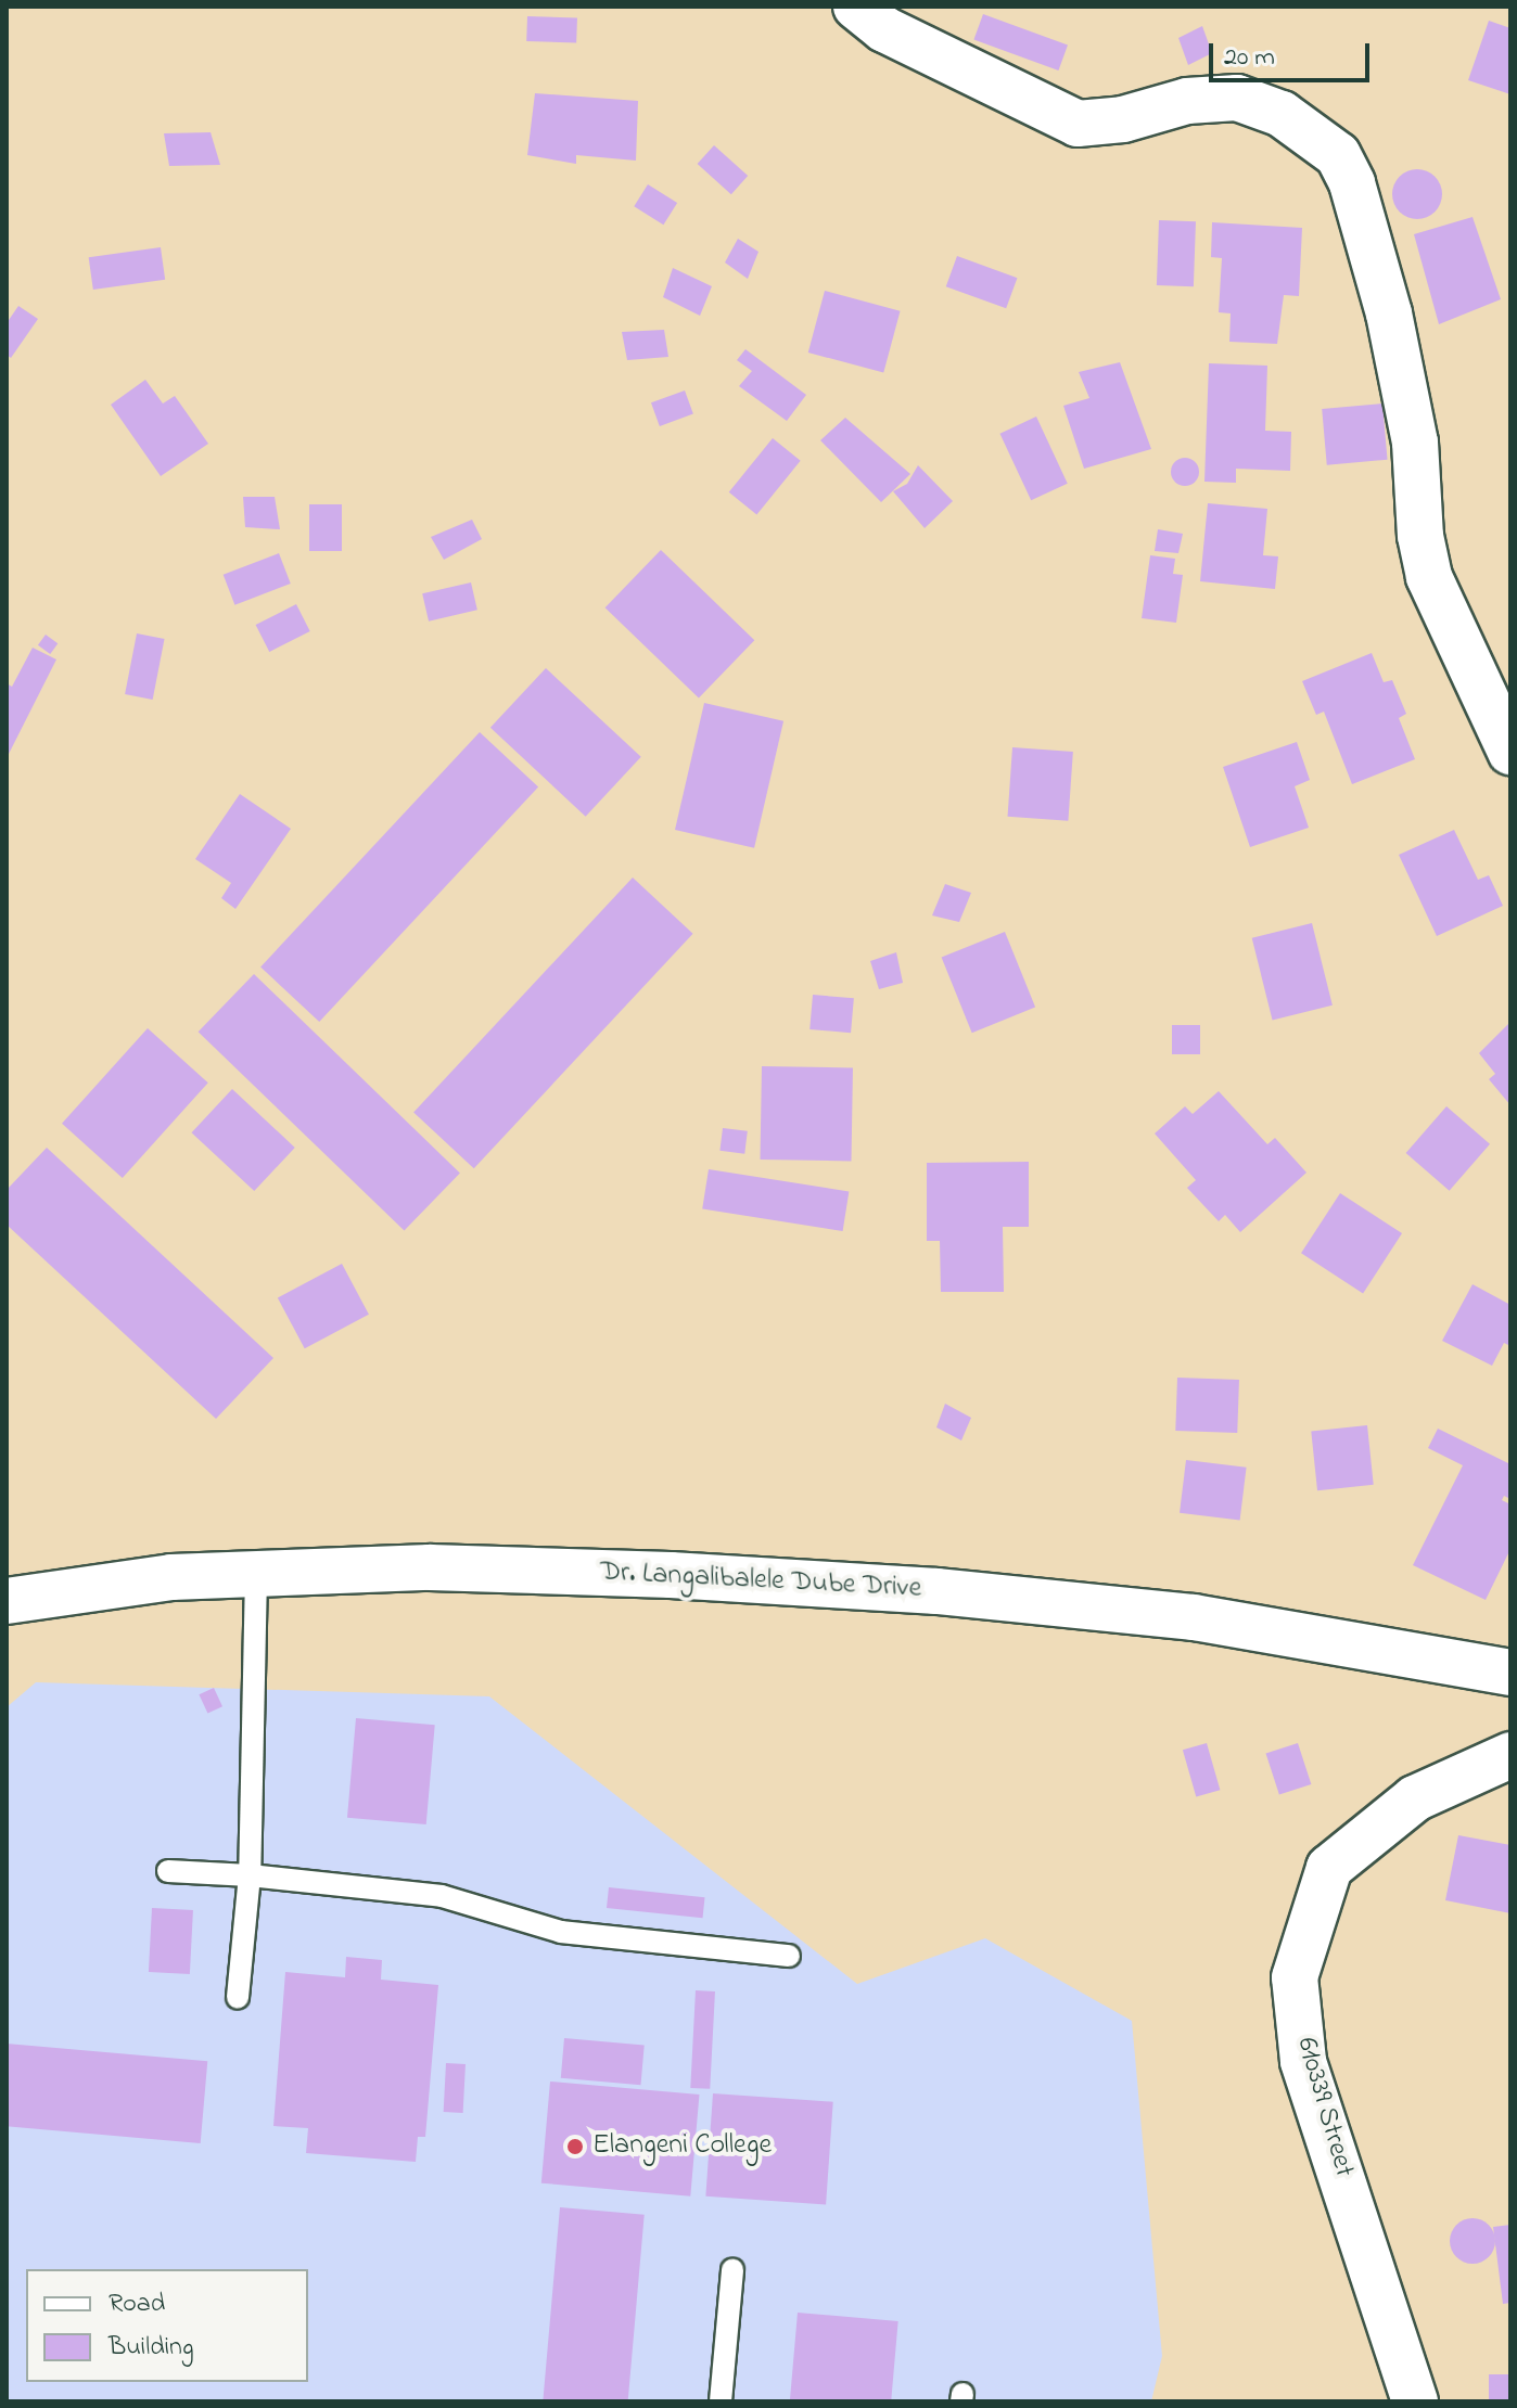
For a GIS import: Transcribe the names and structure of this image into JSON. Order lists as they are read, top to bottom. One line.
{"streets":{"street":["Dr. Langalibalele Dube Drive","610339 Street"]},"places":["Elangeni College"],"legend":["Road","Building"],"scale_bar":"20 m"}
